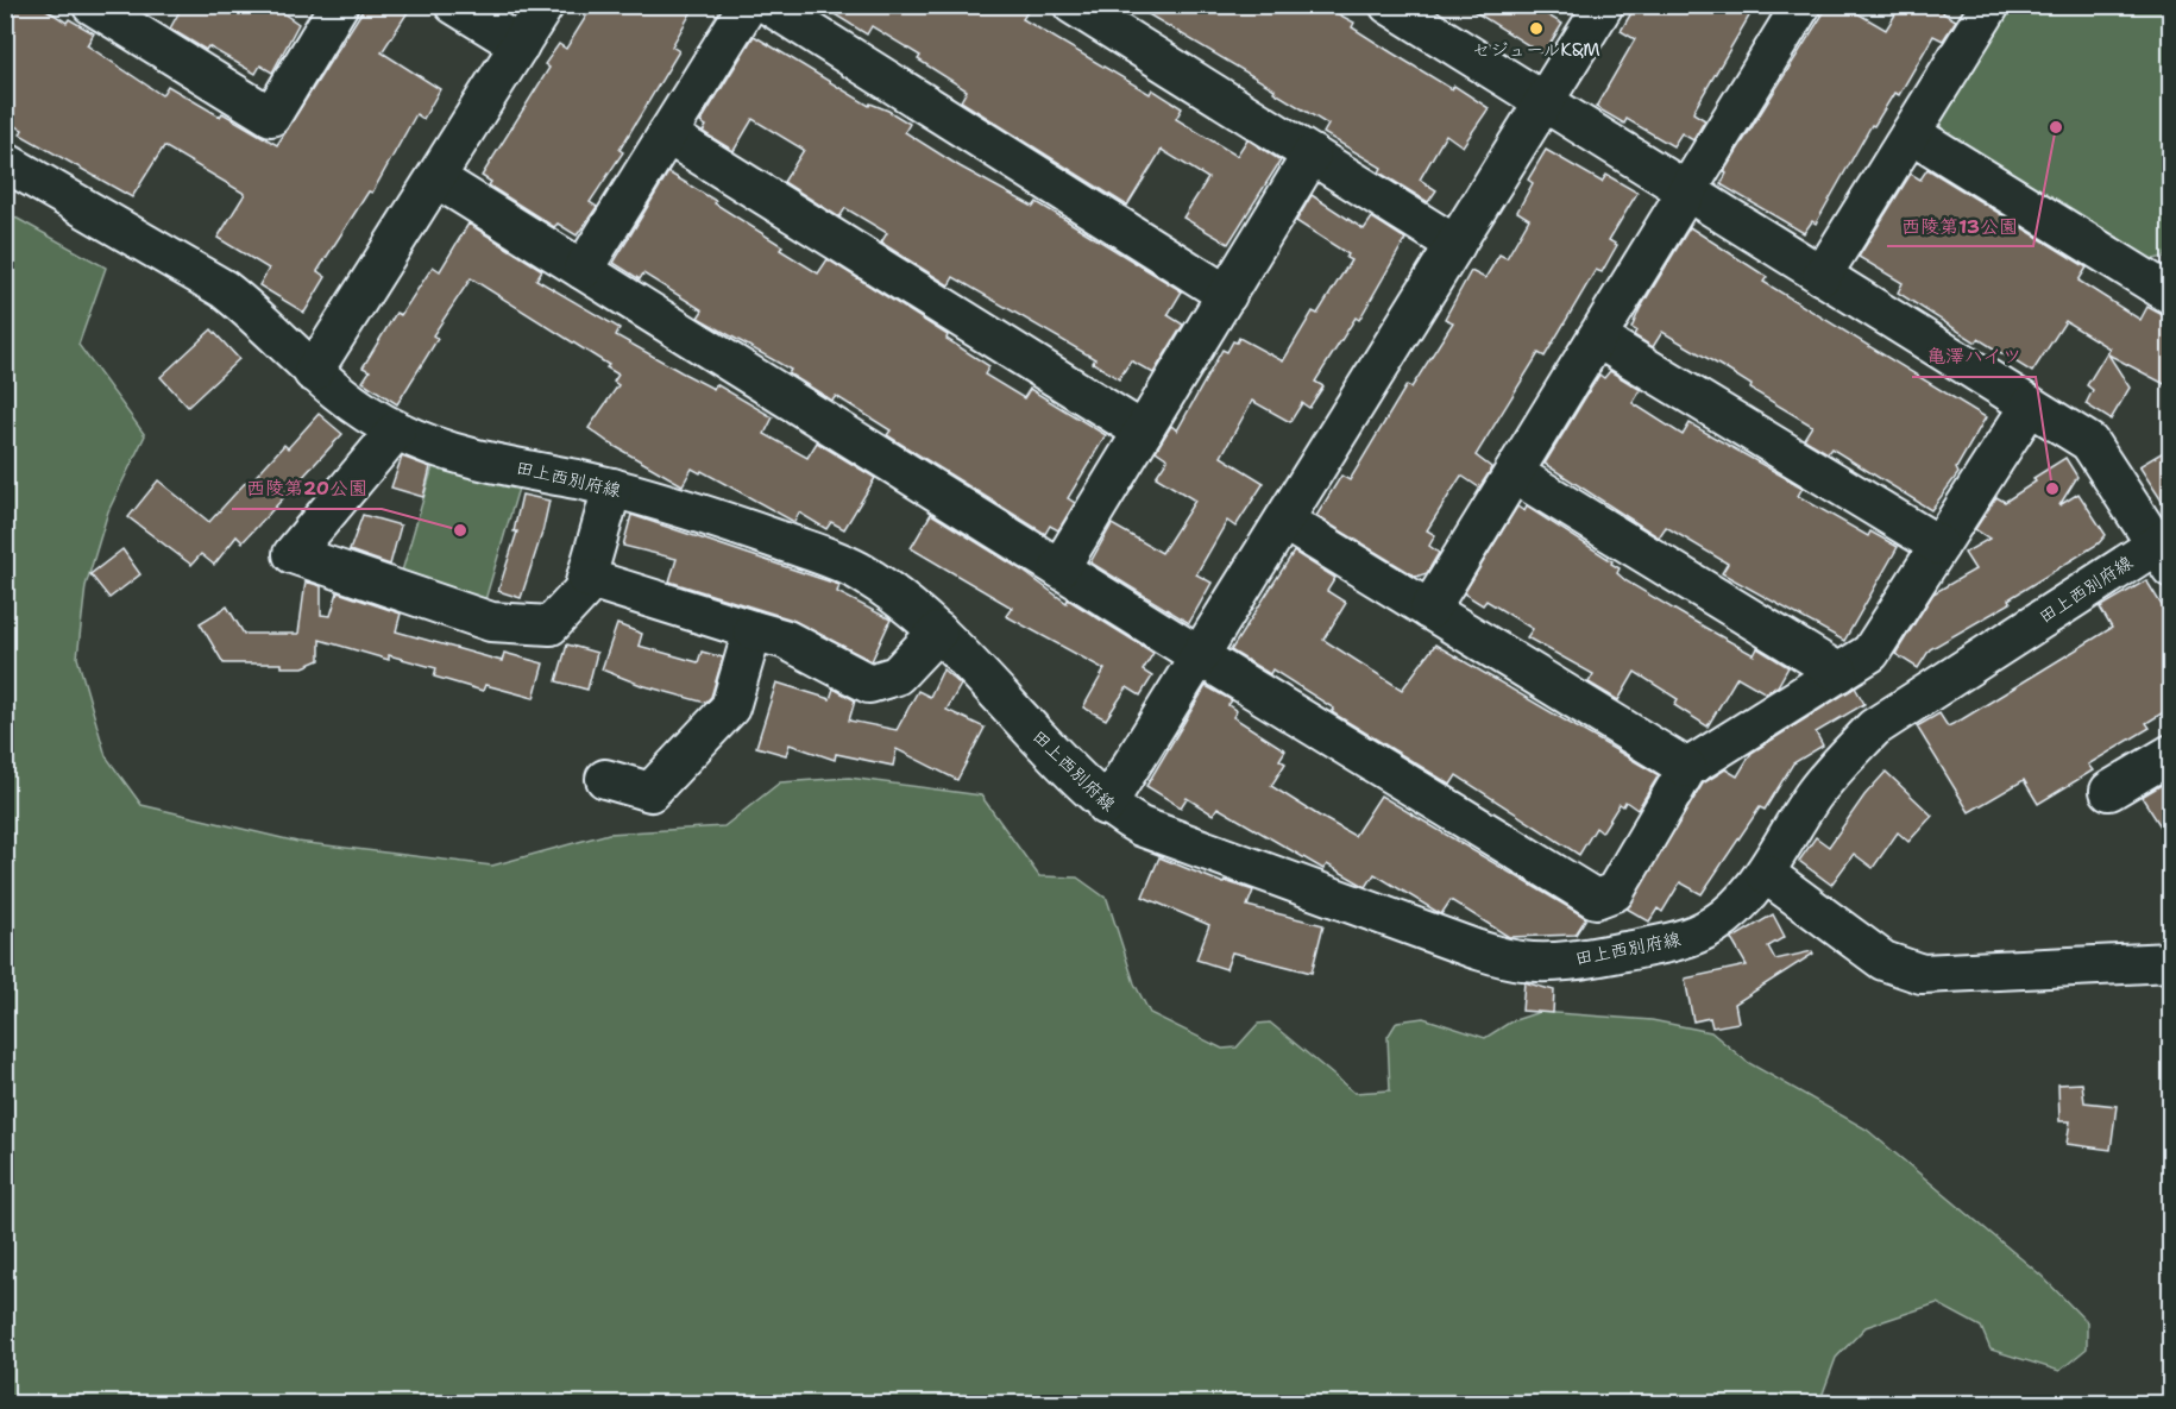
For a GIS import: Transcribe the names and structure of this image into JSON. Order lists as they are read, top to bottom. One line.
{"streets":{"street":["田上西別府線"]},"places":["セジュールK&M","西陵第13公園","亀澤ハイツ","西陵第20公園"]}
